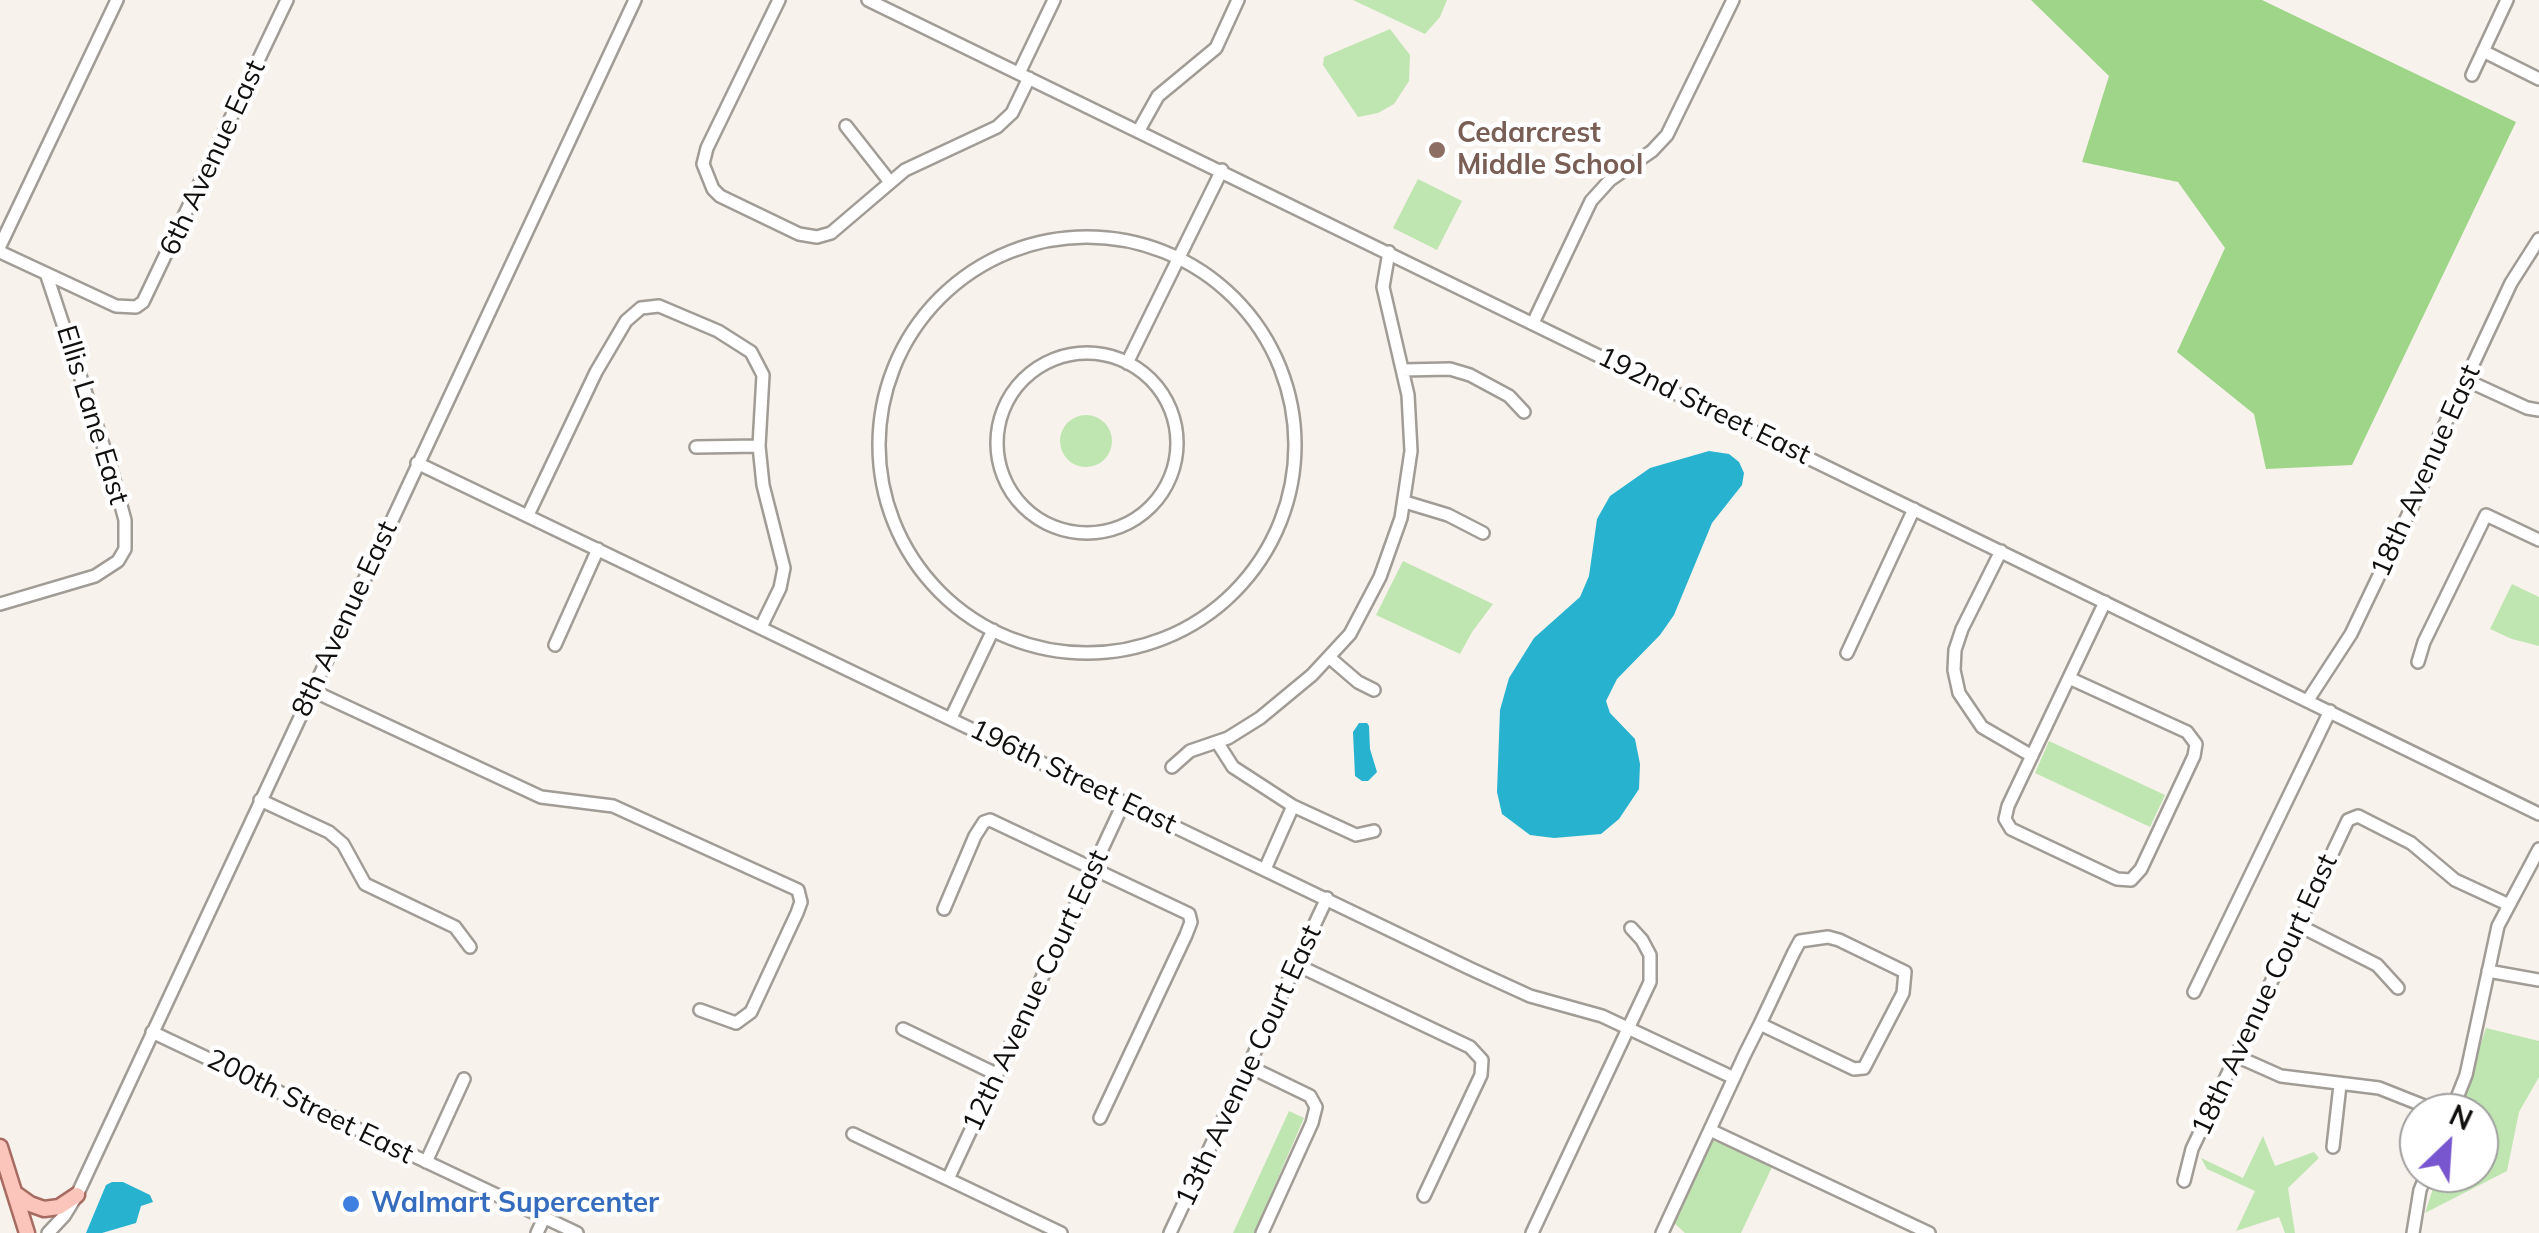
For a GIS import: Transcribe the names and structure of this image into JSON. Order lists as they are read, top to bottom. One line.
{"streets":{"street":["6th Avenue East","192nd Street East","Ellis Lane East","18th Avenue East","8th Avenue East","196th Street East","12th Avenue Court East","18th Avenue Court East","13th Avenue Court East","200th Street East"]},"crossings":[["6th Avenue East","Ellis Lane East"],["192nd Street East","18th Avenue East"],["8th Avenue East","196th Street East"],["8th Avenue East","200th Street East"],["196th Street East","12th Avenue Court East"],["196th Street East","13th Avenue Court East"]],"places":["Cedarcrest Middle School","Walmart Supercenter"],"north":"top right"}
